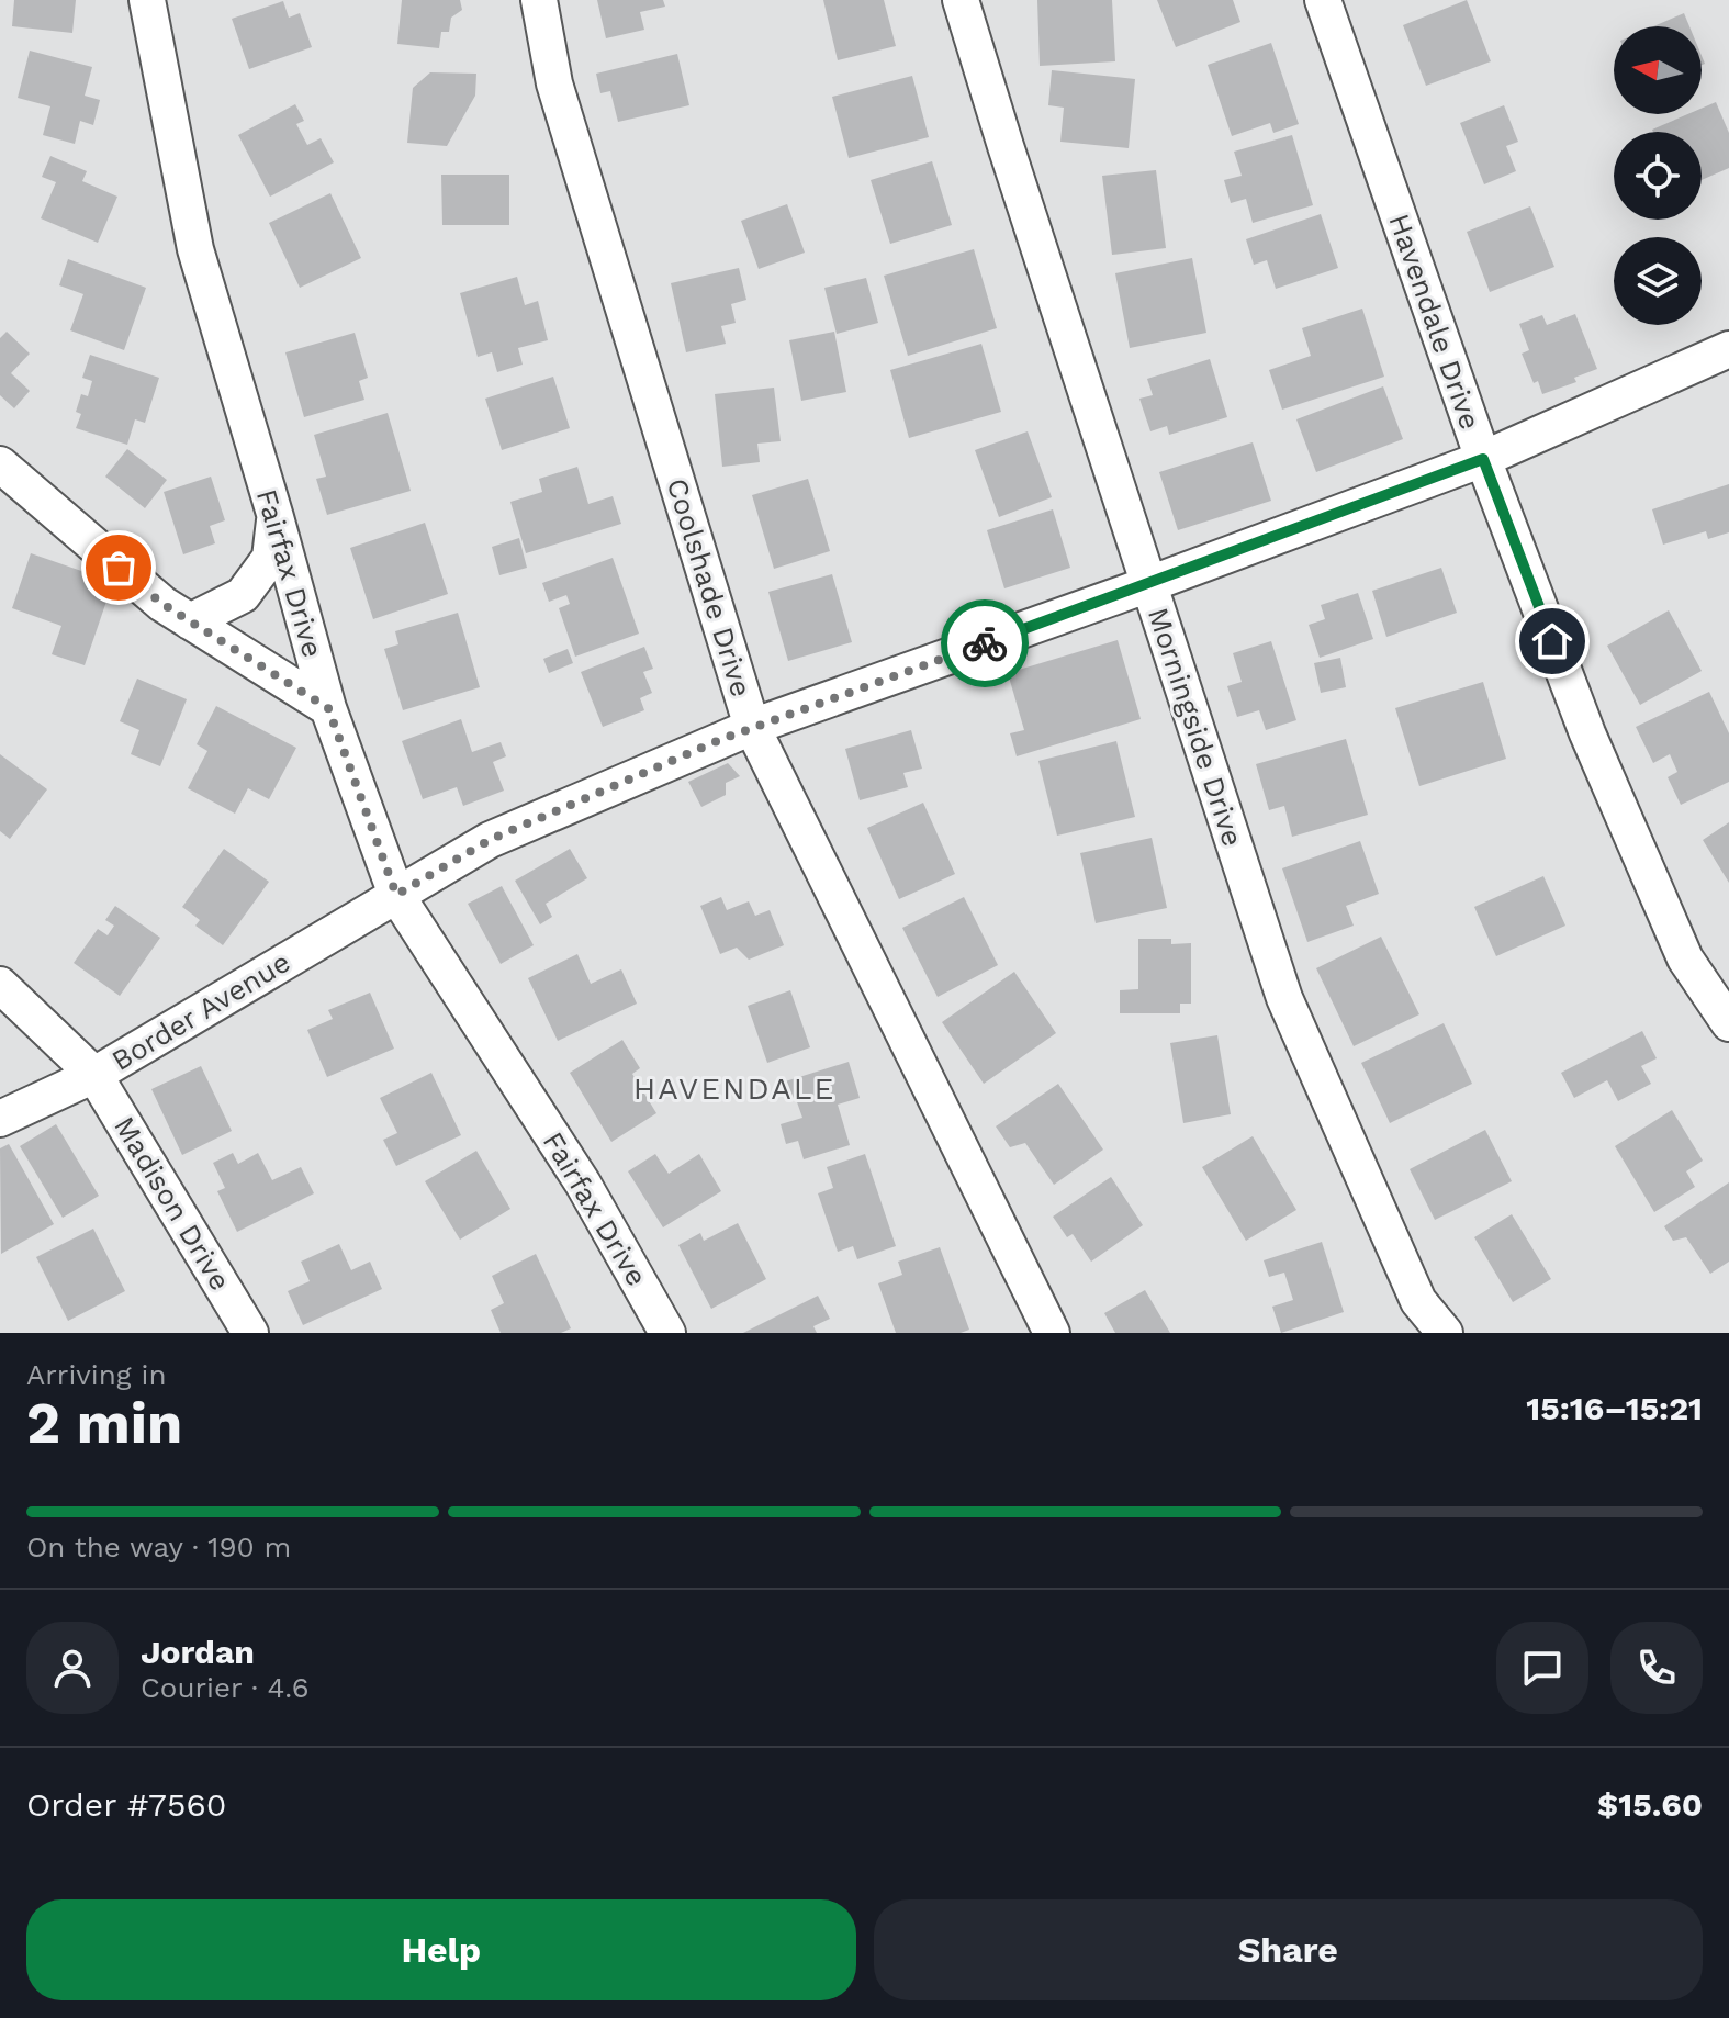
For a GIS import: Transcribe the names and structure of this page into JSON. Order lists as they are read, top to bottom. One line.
{"streets":{"street":["Havendale Drive","Fairfax Drive","Coolshade Drive","Morningside Drive","Border Avenue","Madison Drive"]},"crossings":[["Havendale Drive","Border Avenue"],["Fairfax Drive","Border Avenue"],["Coolshade Drive","Border Avenue"],["Morningside Drive","Border Avenue"],["Border Avenue","Madison Drive"]],"districts":["HAVENDALE"],"north":"left","page":{"heading":["2 min","Arriving in","15:16–15:21"],"panel":["Jordan","Courier · 4.6","Order #7560","$15.60"],"bar":"On the way · 190 m","buttons":["Help","Share"]}}
